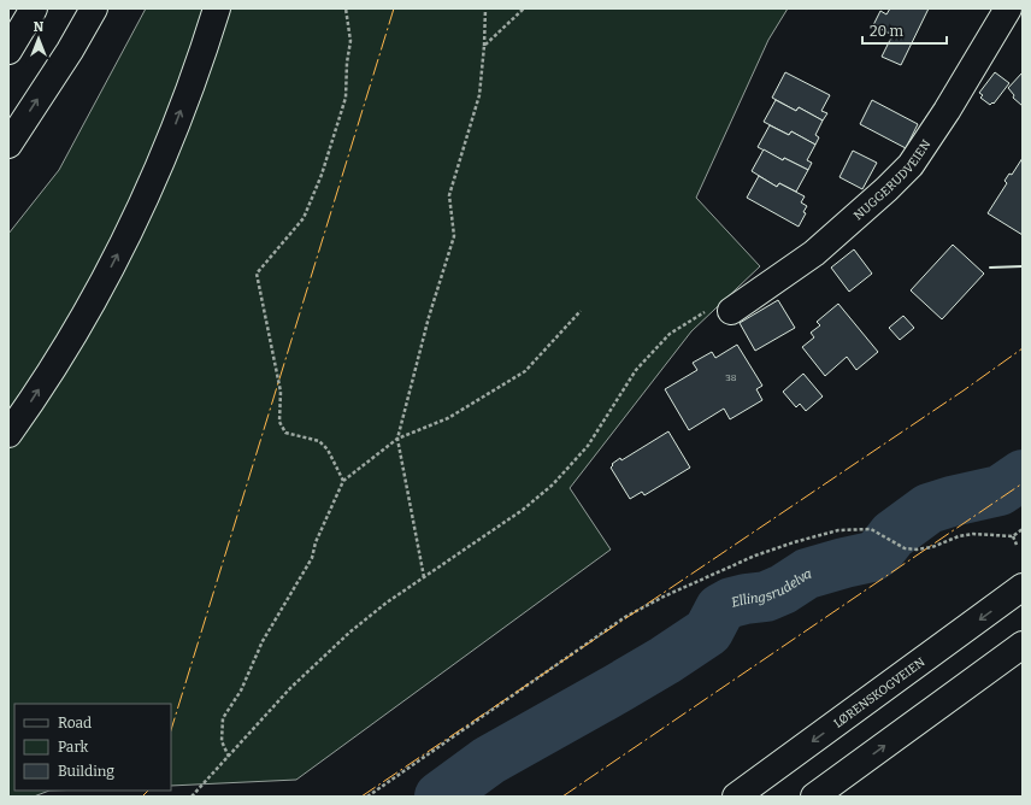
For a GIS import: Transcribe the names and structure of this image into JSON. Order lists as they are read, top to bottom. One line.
{"streets":{"main road":["NUGGERUDVEIEN","LØRENSKOGVEIEN"]},"water":["Ellingsrudelva"],"house_numbers":["38"],"legend":["Road","Park","Building"],"scale_bar":"20 m","north":"top"}
